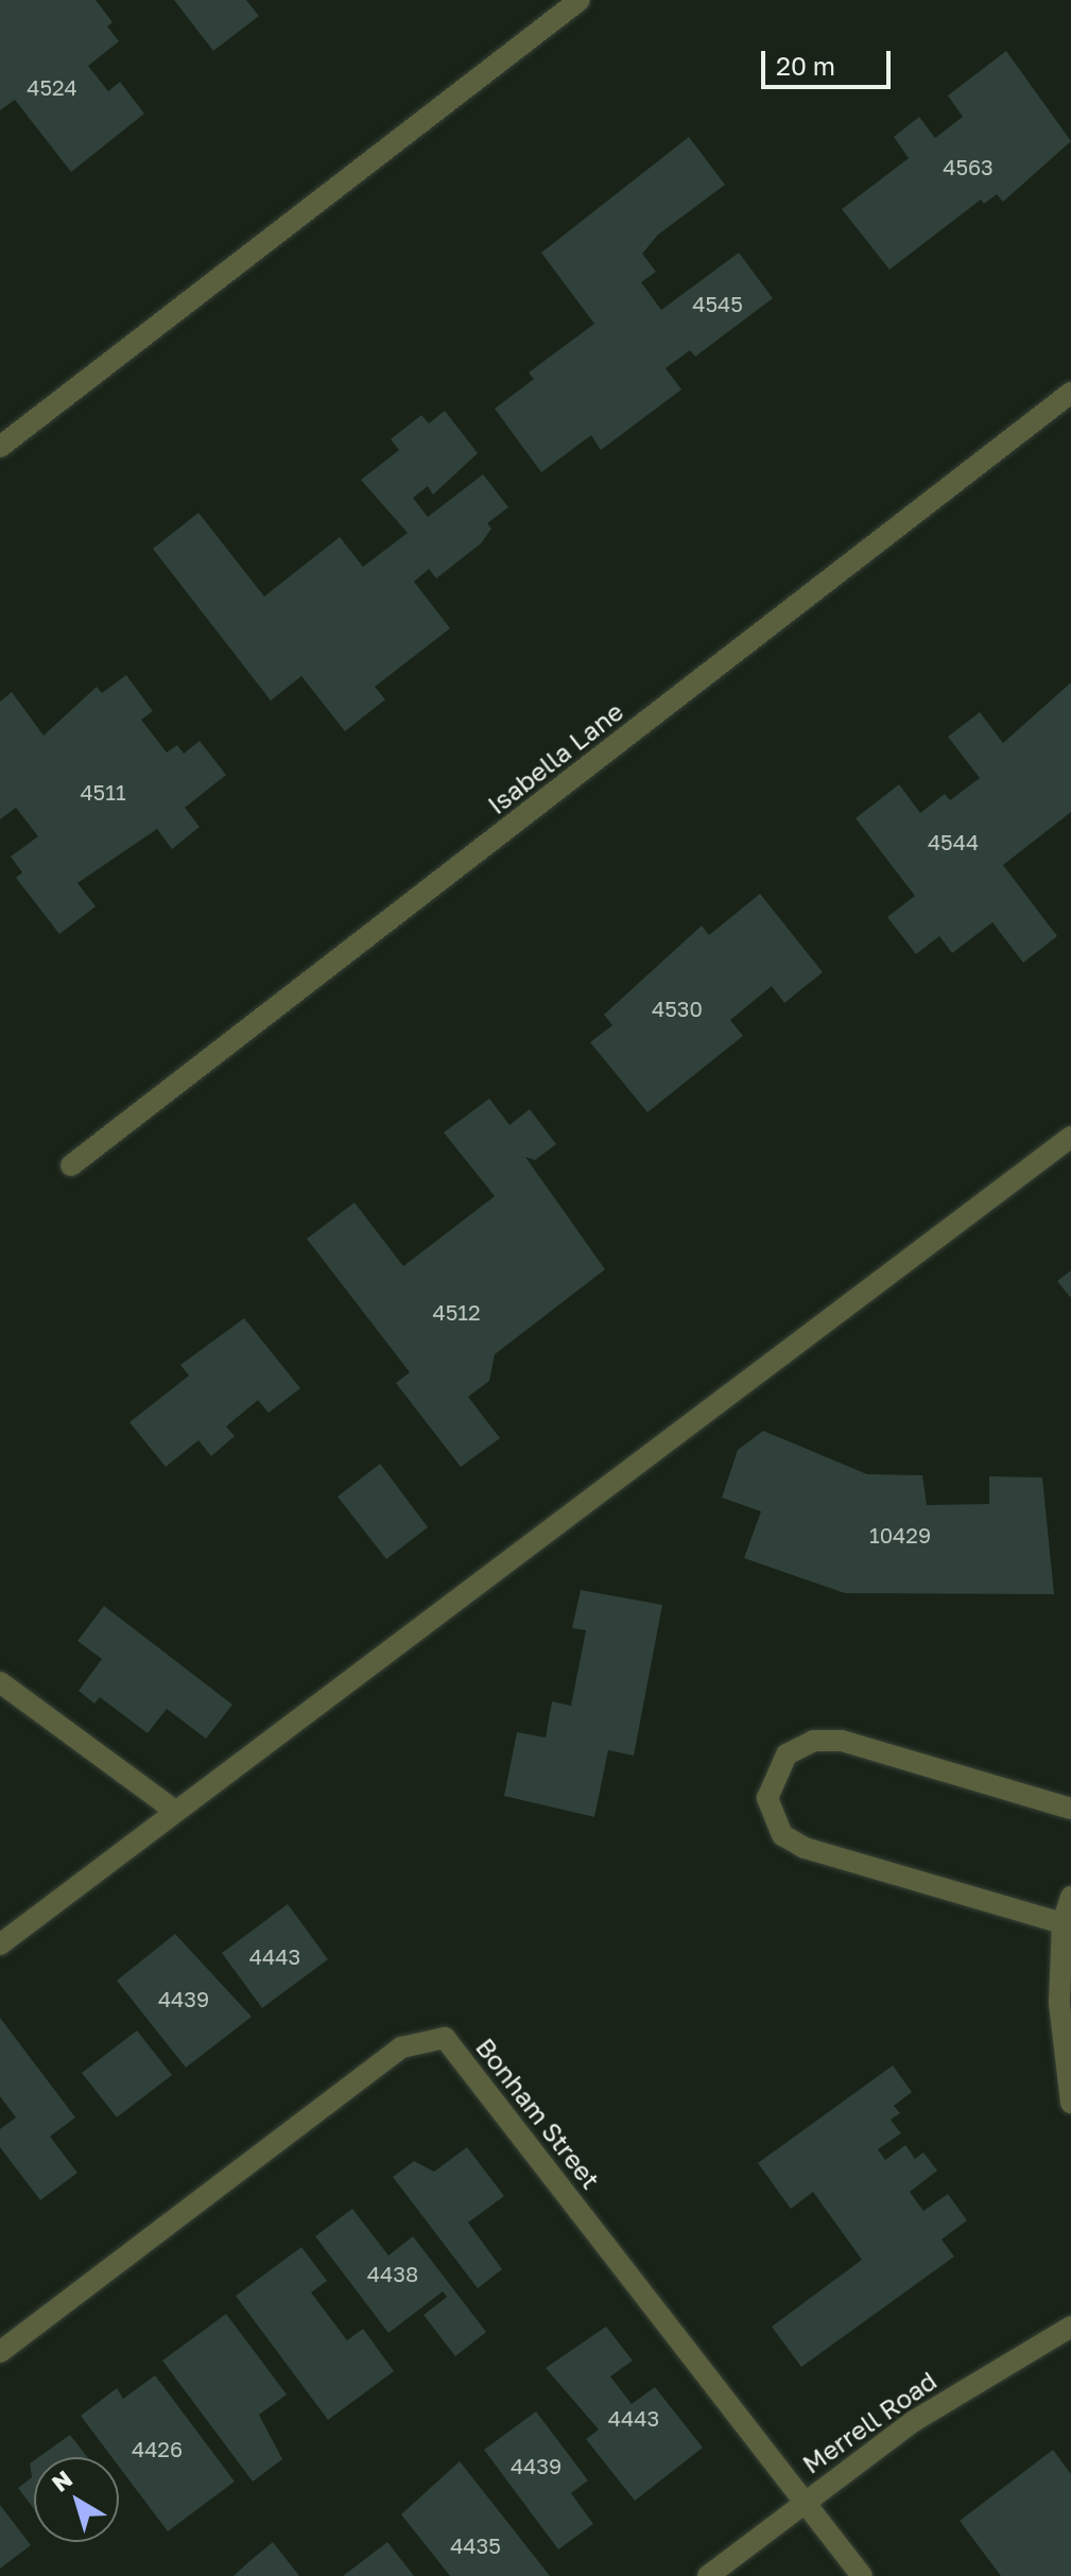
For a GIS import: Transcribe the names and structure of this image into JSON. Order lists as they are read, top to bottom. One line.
{"streets":{"street":["Isabella Lane","Bonham Street","Merrell Road"]},"crossings":[["Bonham Street","Merrell Road"]],"house_numbers":["4524","4563","4545","4511","4544","4530","4512","10429","4443","4439","4438","4443","4426","4439","4435"],"scale_bar":"20 m","north":"top left"}
